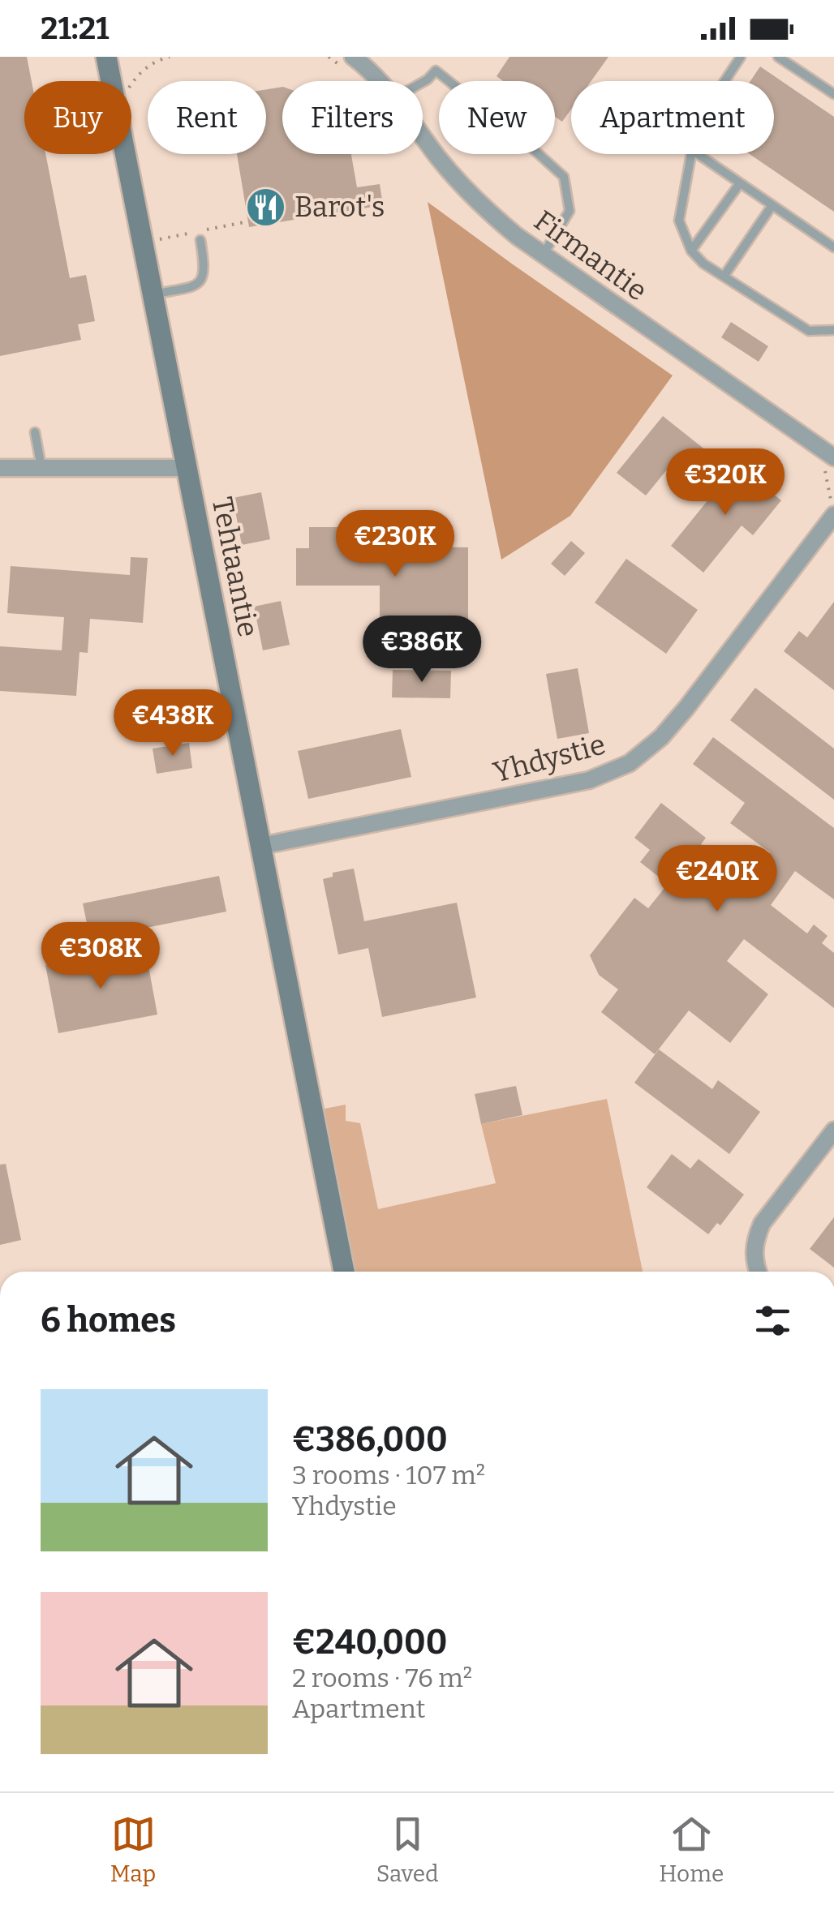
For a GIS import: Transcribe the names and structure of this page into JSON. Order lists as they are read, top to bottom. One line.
{"streets":{"street":["Firmantie","Tehtaantie","Yhdystie"]},"crossings":[["Tehtaantie","Yhdystie"]],"places":{"restaurant":["Barot's"]},"page":{"status":"21:21","chip":["Buy","Rent","Filters","New","Apartment"],"price":["€320K","€230K","€386K","€438K","€240K","€308K"],"heading":"6 homes","list":[{"name":"€386,000","note":"3 rooms · 107 m² · Yhdystie"},{"name":"€240,000","note":"2 rooms · 76 m² · Apartment"}],"tabs":["Map","Saved","Home"]}}
